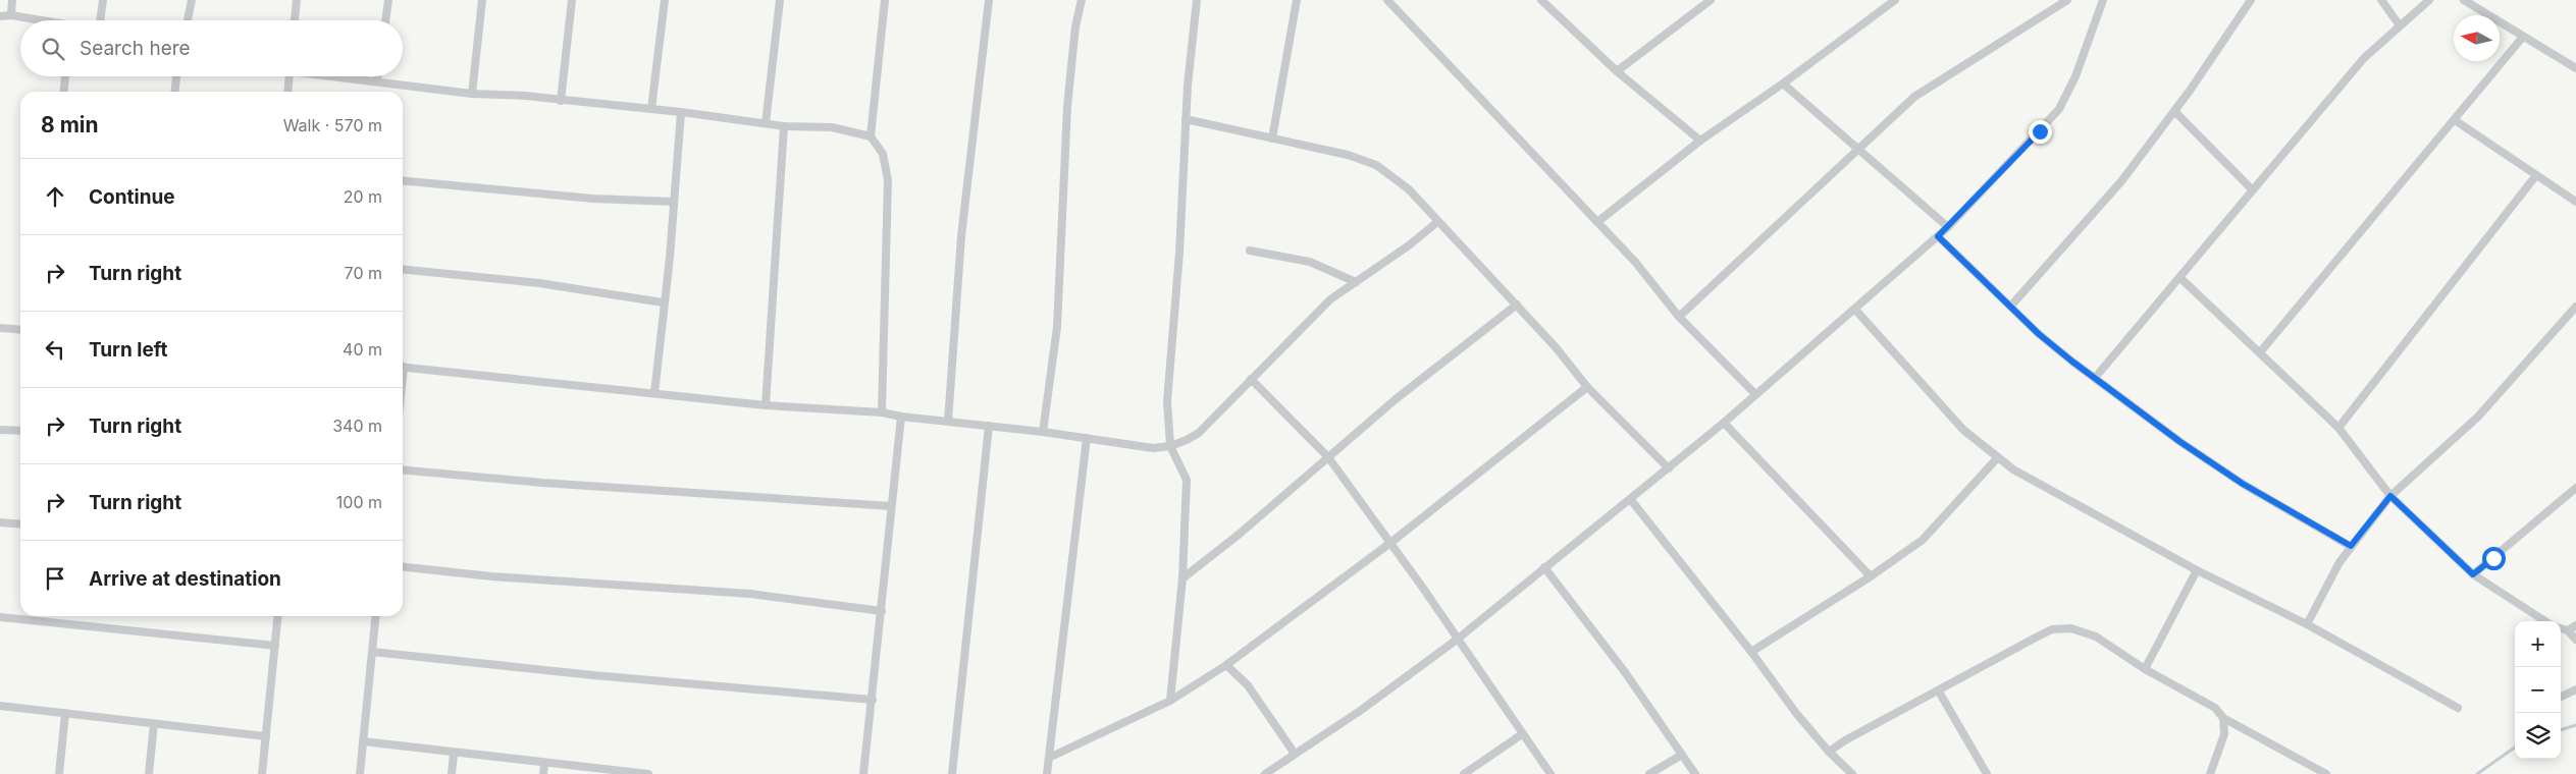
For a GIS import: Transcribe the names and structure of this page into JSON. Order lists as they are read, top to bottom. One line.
{"north":"left","page":{"search":"Search here","heading":["8 min","Walk · 570 m"],"list":[["Continue","20 m"],["Turn right","70 m"],["Turn left","40 m"],["Turn right","340 m"],["Turn right","100 m"],"Arrive at destination"],"map_buttons":["+","−"]}}
